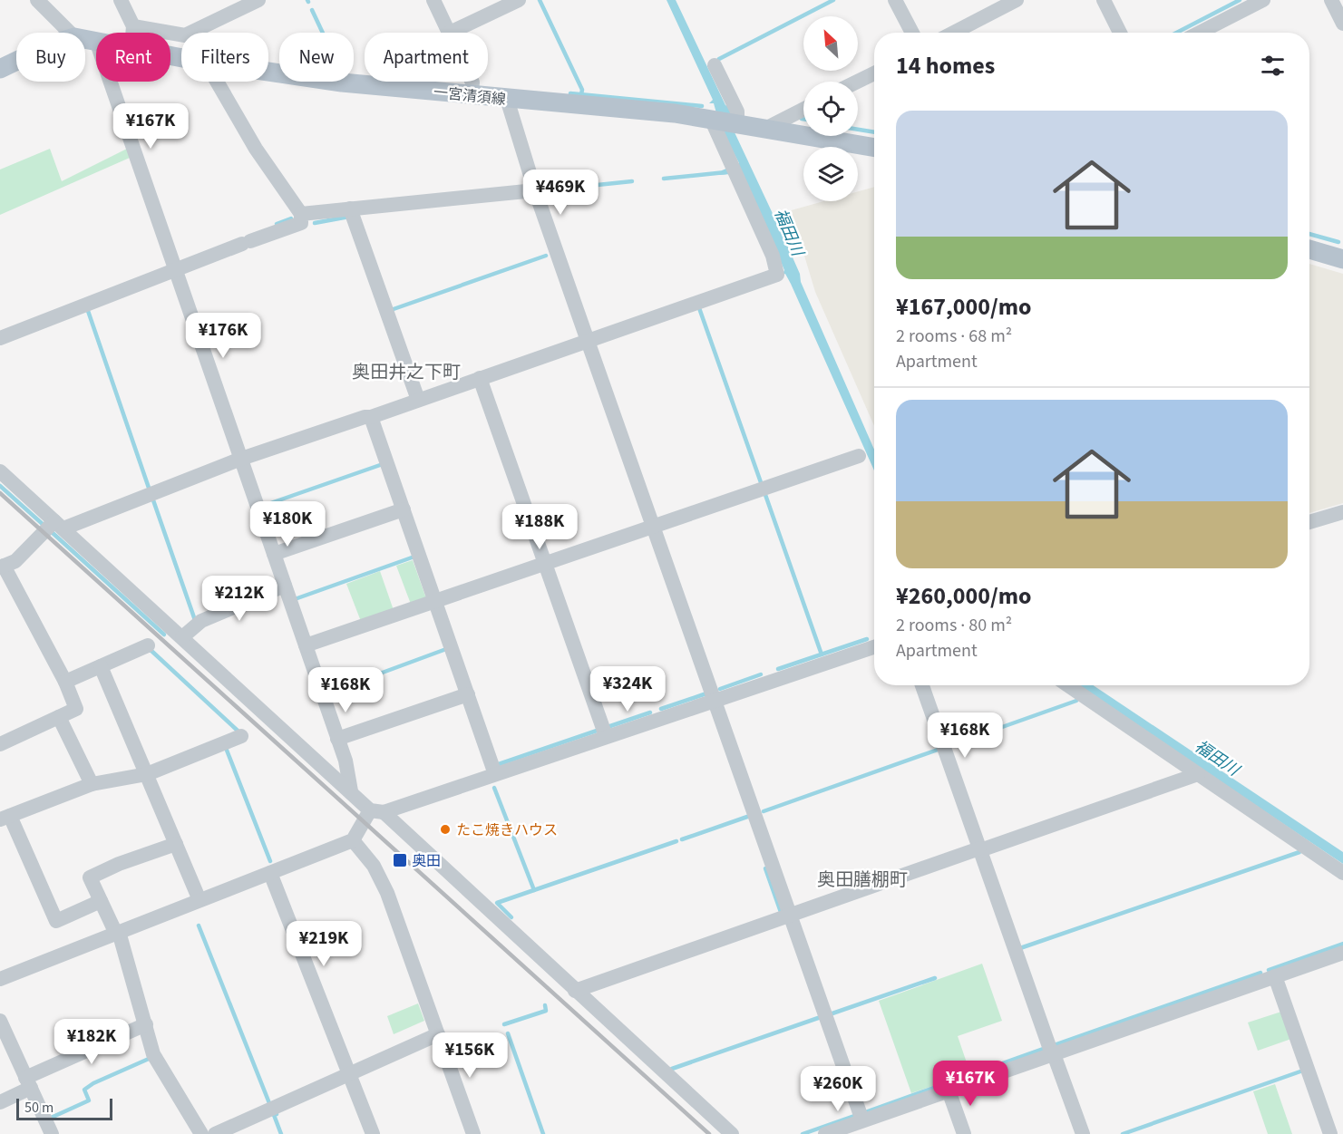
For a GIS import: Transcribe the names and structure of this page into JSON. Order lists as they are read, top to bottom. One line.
{"streets":{"main road":["一宮清須線"]},"districts":["奥田井之下町","奥田膳棚町"],"water":["福田川"],"places":{"other":["たこ焼きハウス"],"transit":["奥田"]},"scale_bar":"50 m","north":"top left","page":{"chip":["Buy","Rent","Filters","New","Apartment"],"heading":"14 homes","list":[{"name":"¥167,000/mo","note":"2 rooms · 68 m² · Apartment"},{"name":"¥260,000/mo","note":"2 rooms · 80 m² · Apartment"}],"price":["¥167K","¥469K","¥176K","¥180K","¥188K","¥212K","¥324K","¥168K","¥168K","¥219K","¥182K","¥156K","¥167K","¥260K"],"scale":"50 m"}}
